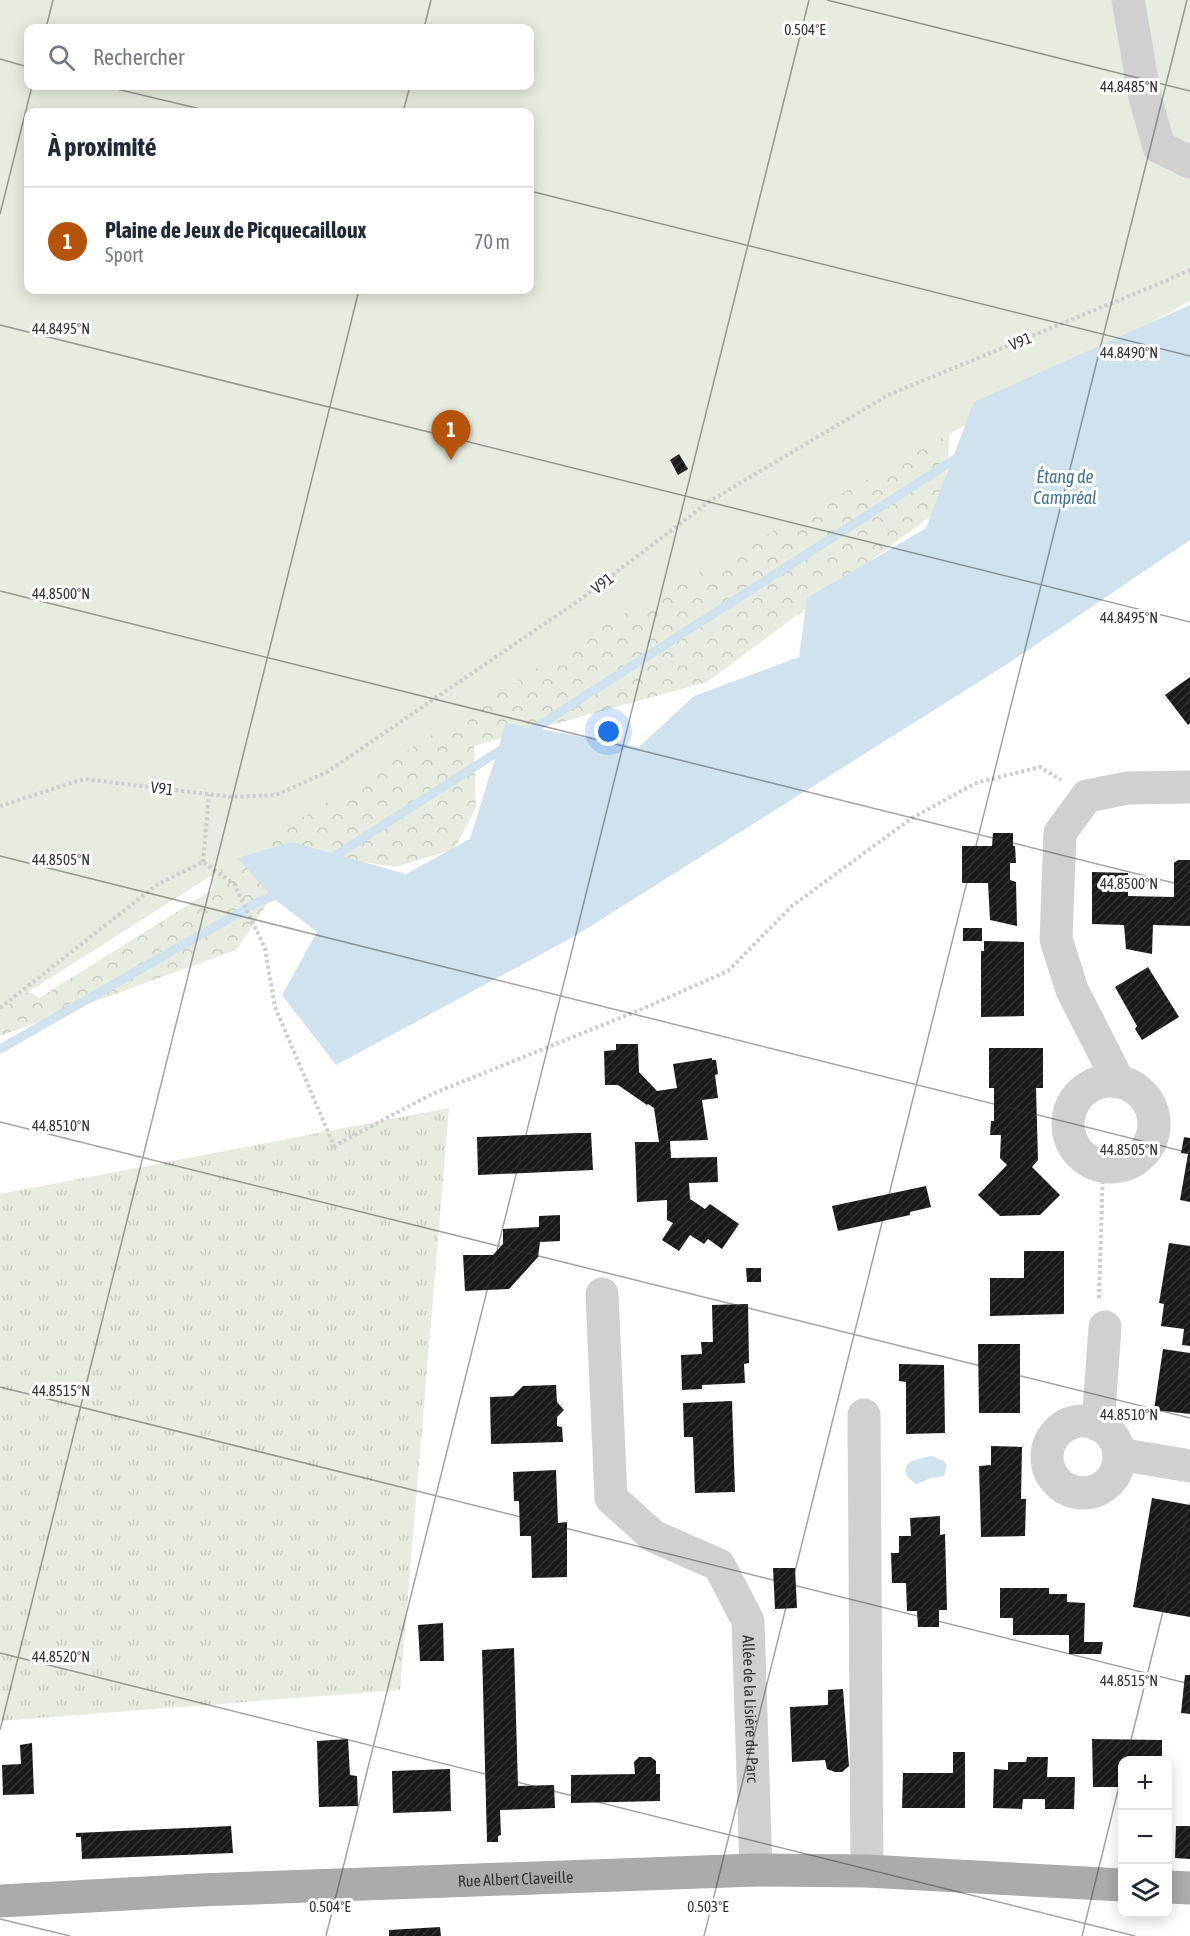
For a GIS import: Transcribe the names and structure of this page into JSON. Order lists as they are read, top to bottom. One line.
{"streets":{"main road":["Rue Albert Claveille"],"street":["Allée de la Lisière du Parc"],"path":["V91"]},"crossings":[["Allée de la Lisière du Parc","Rue Albert Claveille"]],"water":["Étang de Campréal"],"page":{"search":"Rechercher","heading":"À proximité","list":[{"mark":"1","name":"Plaine de Jeux de Picquecailloux","note":"Sport","value":"70 m"}],"pins":"1","map_buttons":["+","−"]},"coordinates":["0.504°E","44.8485°N","44.8495°N","44.8490°N","44.8500°N","44.8505°N","44.8510°N","44.8515°N","44.8520°N","0.503°E"]}
